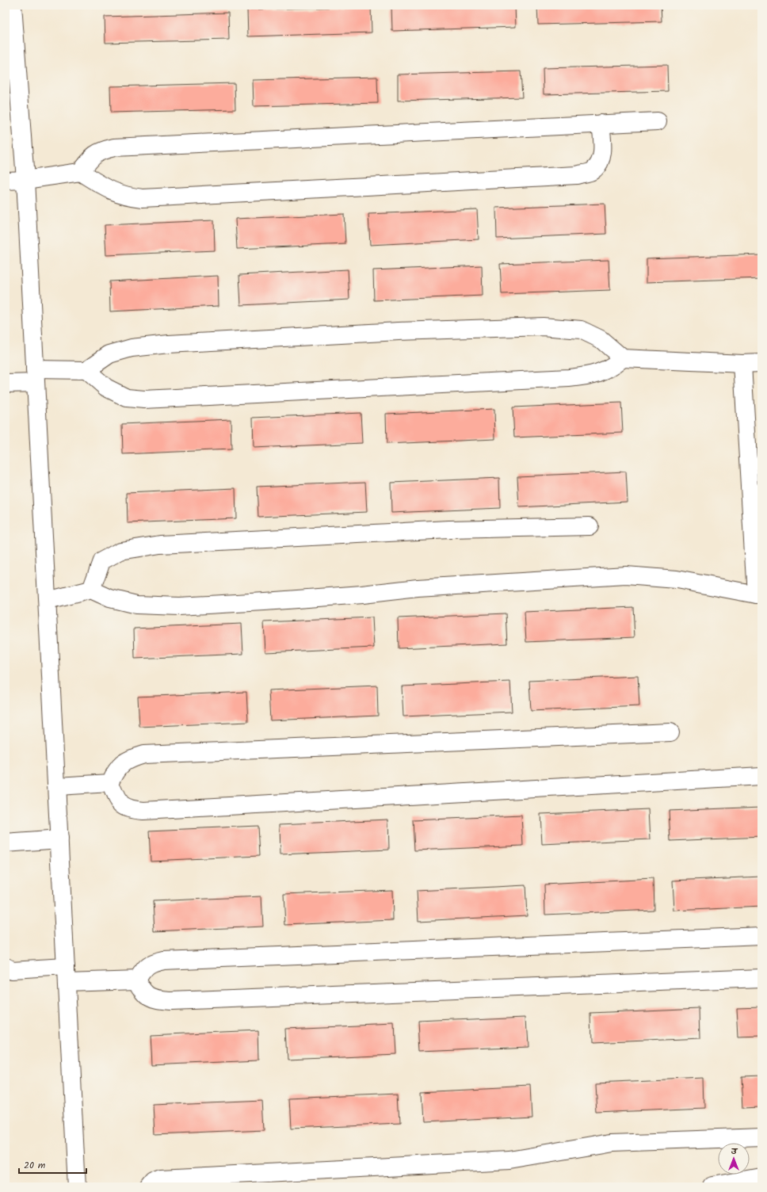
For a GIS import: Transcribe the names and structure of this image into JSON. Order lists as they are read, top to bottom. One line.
{"scale_bar":"20 m","north":"top"}
